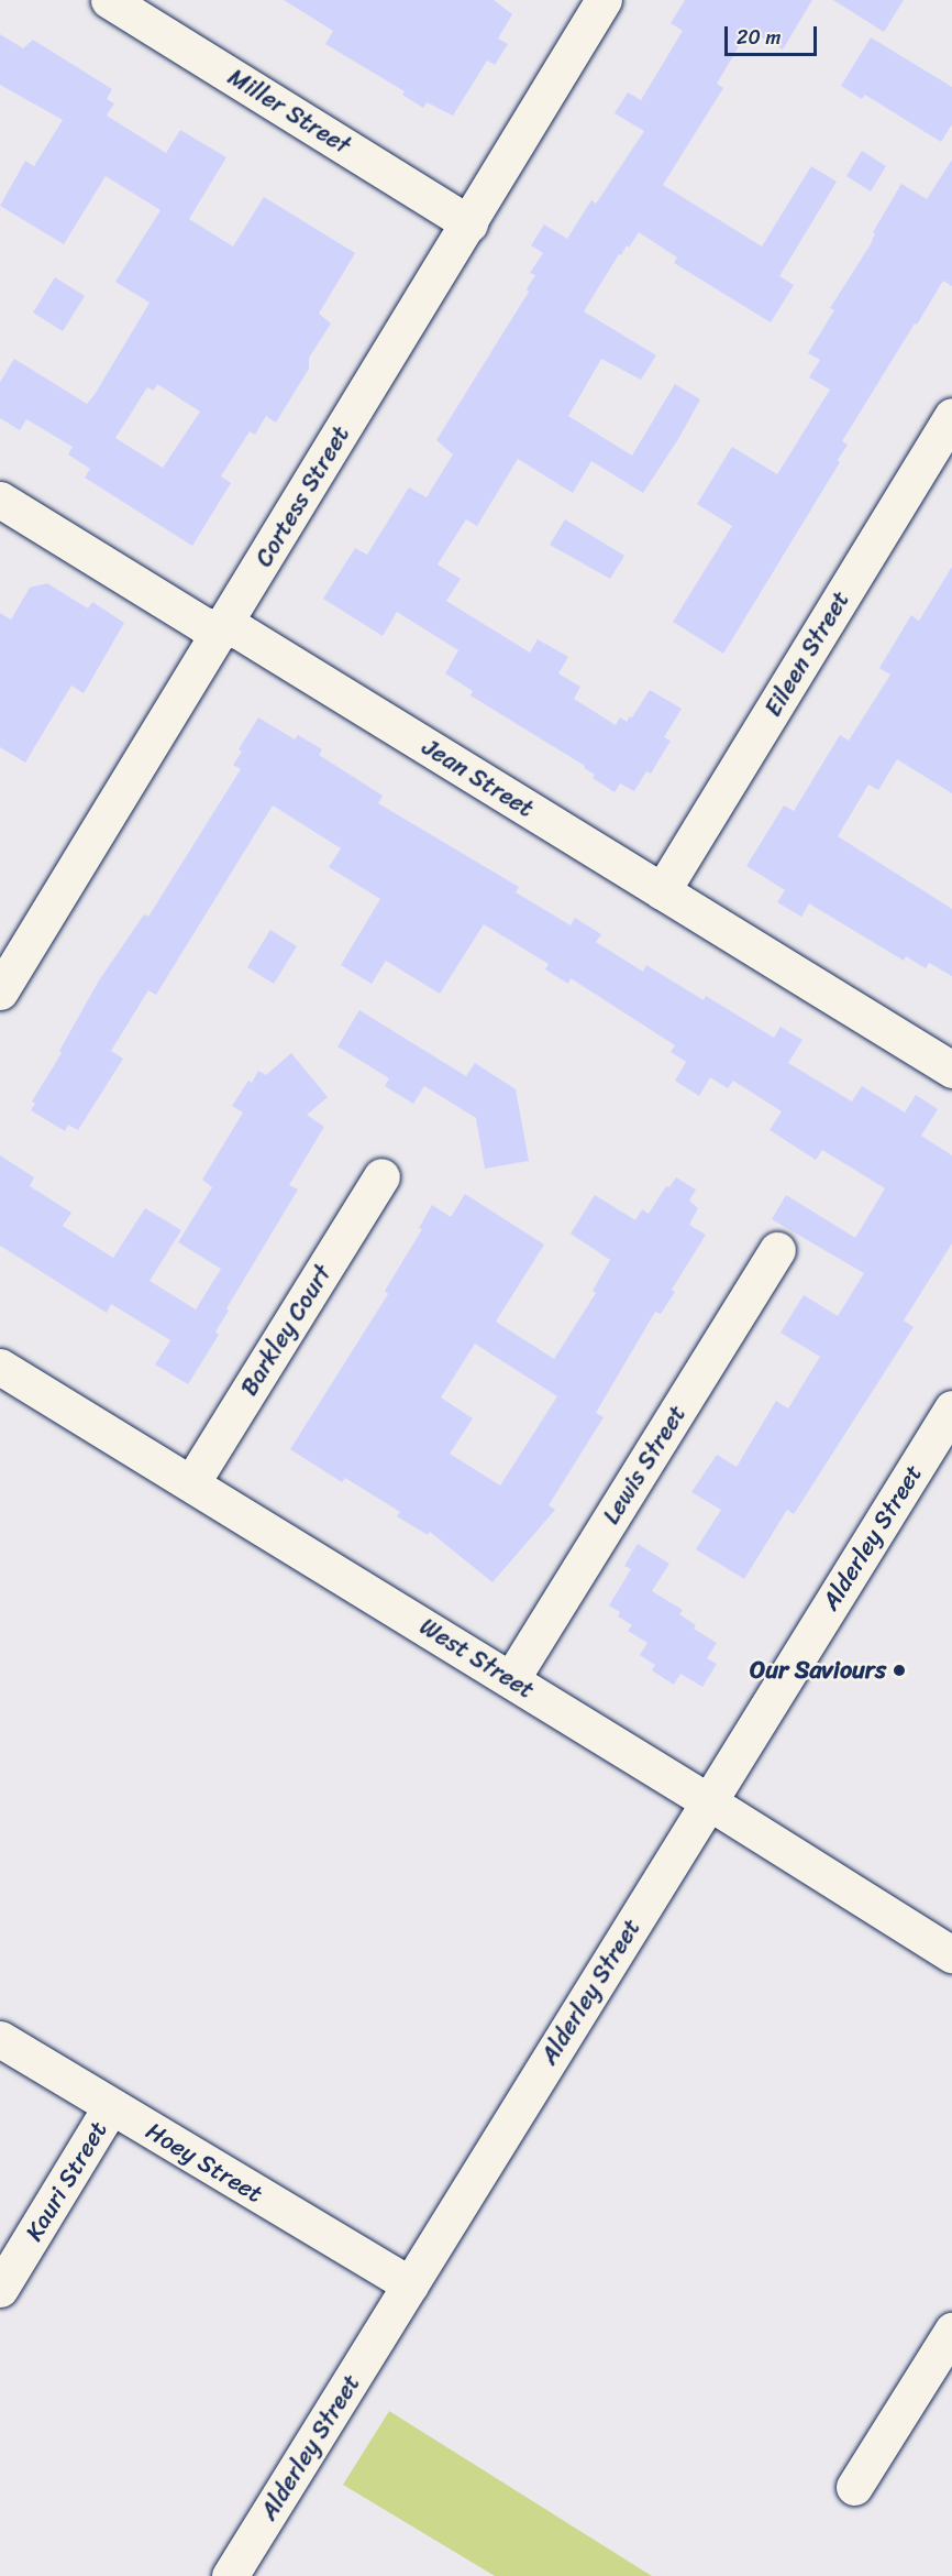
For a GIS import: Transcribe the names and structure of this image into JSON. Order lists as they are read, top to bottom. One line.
{"streets":{"street":["Miller Street","Cortess Street","Eileen Street","Jean Street","Barkley Court","Lewis Street","Alderley Street","West Street","Hoey Street","Kauri Street"]},"crossings":[["Miller Street","Cortess Street"],["Cortess Street","Jean Street"],["Eileen Street","Jean Street"],["Barkley Court","West Street"],["Lewis Street","West Street"],["Alderley Street","West Street"],["Alderley Street","Hoey Street"],["Hoey Street","Kauri Street"]],"places":["Our Saviours"],"scale_bar":"20 m"}
